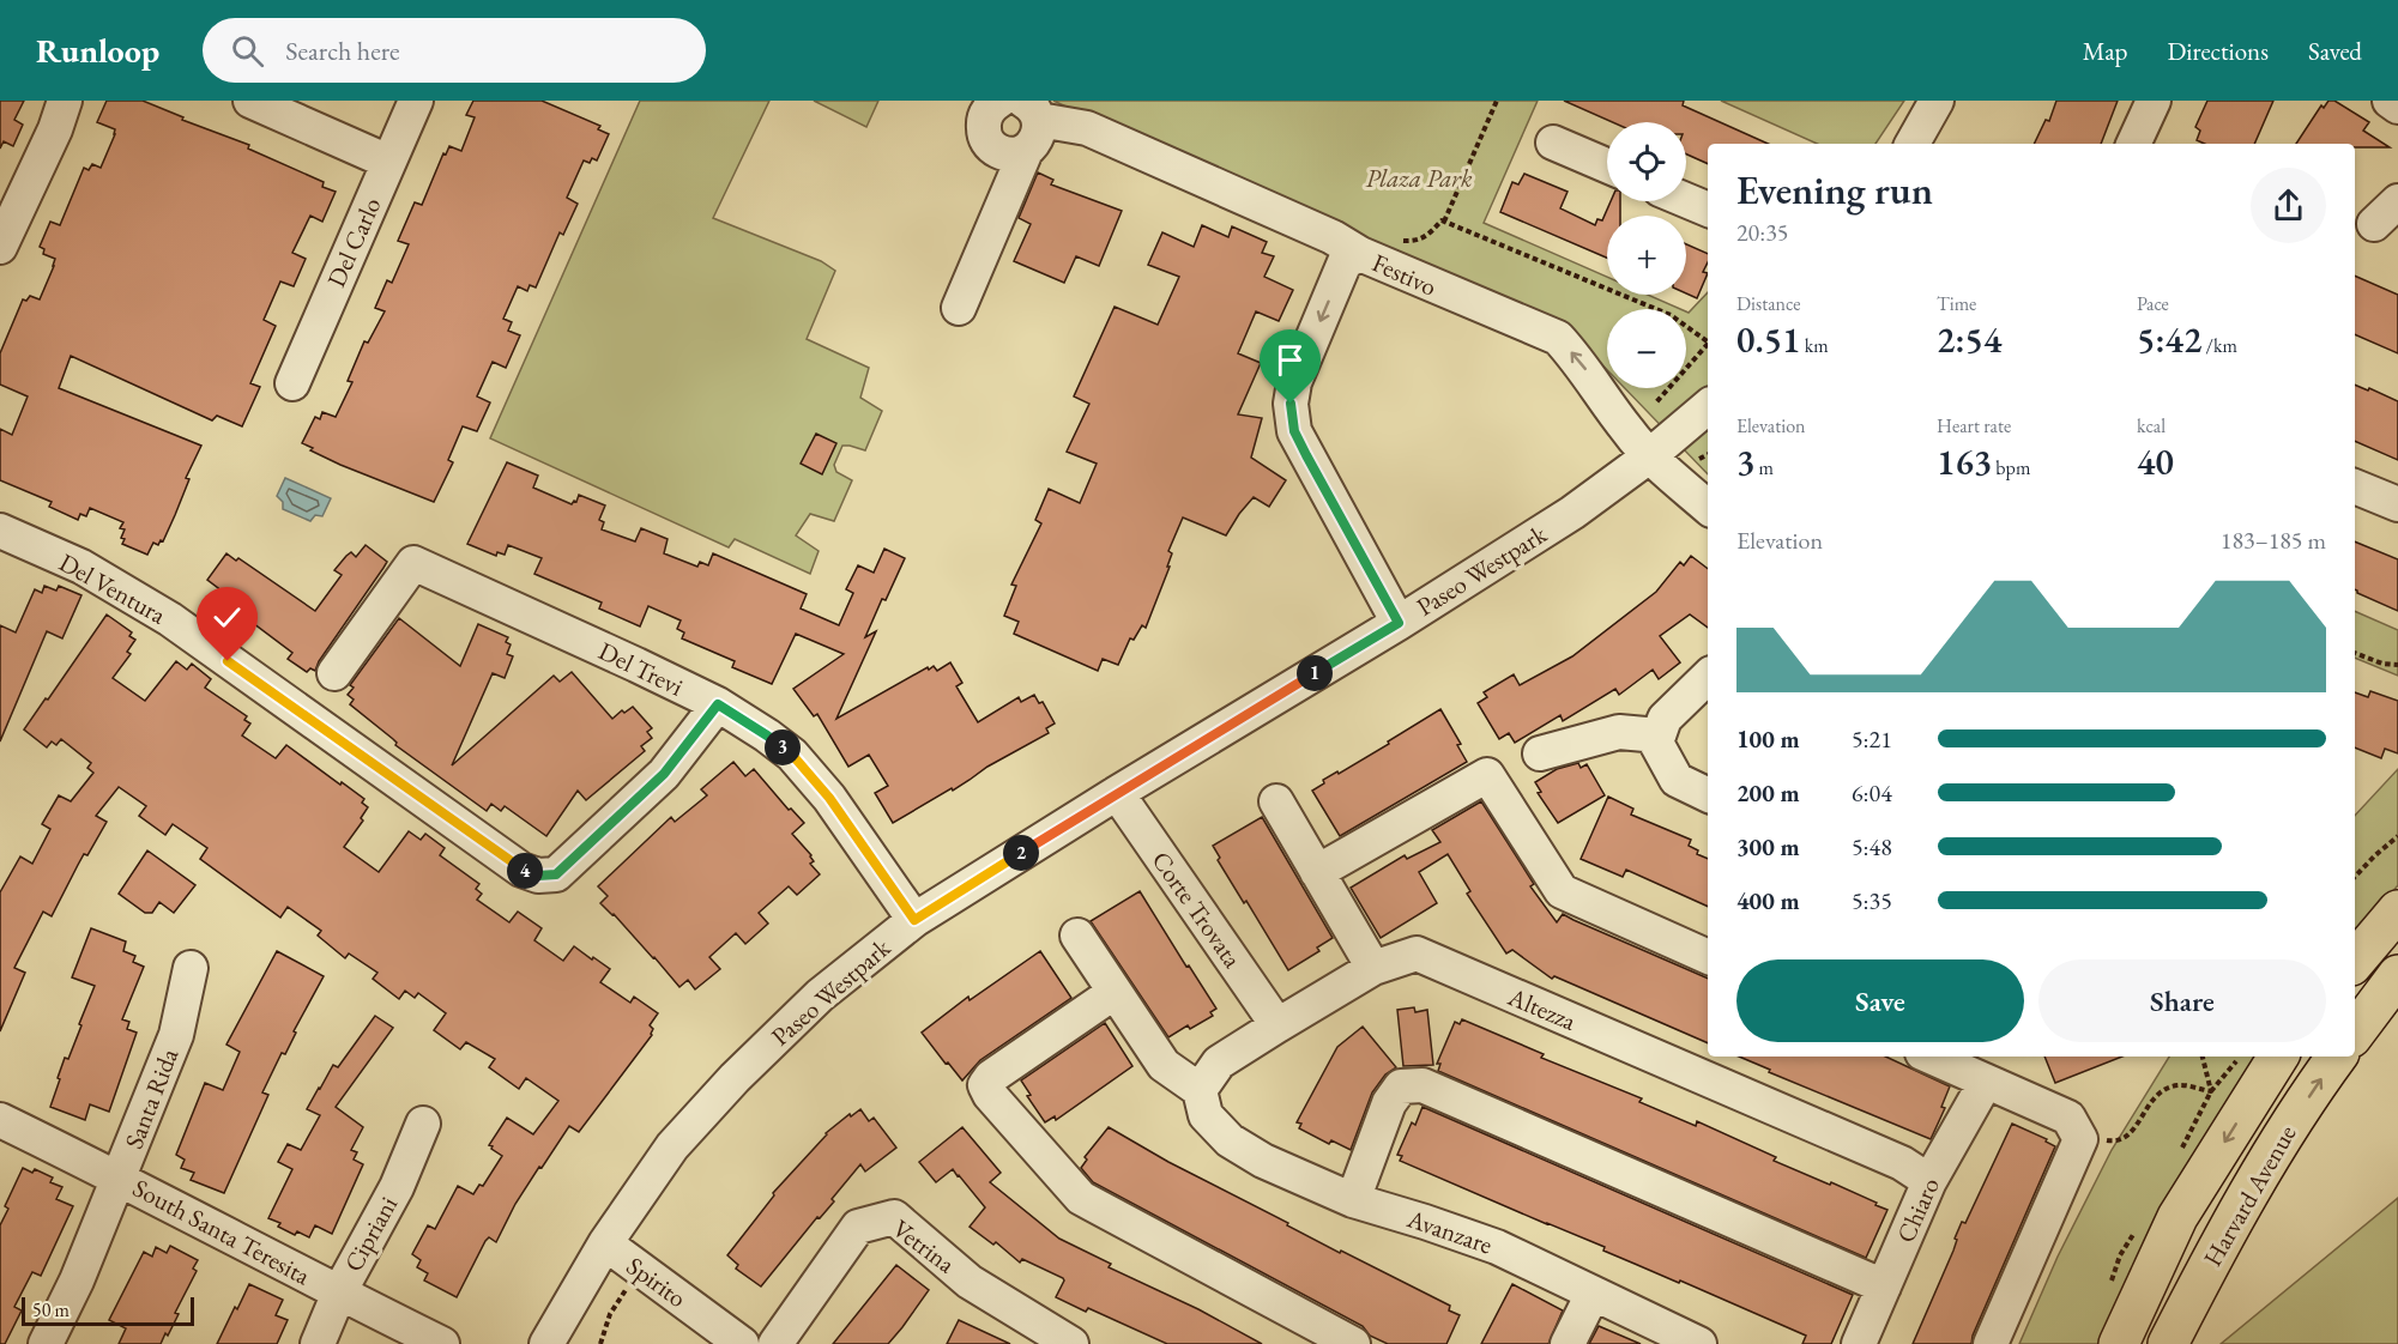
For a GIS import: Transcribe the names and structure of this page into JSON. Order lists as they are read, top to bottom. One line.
{"streets":{"main road":["Harvard Avenue"],"street":["Del Carlo","Festivo","Paseo Westpark","Del Ventura","Del Trevi","Corte Trovata","Altezza","Santa Rida","Chiaro","South Santa Teresita","Avanzare","Cipriani","Vetrina","Spirito"]},"crossings":[["Festivo","Paseo Westpark"],["Paseo Westpark","Del Trevi"],["Paseo Westpark","Corte Trovata"],["Paseo Westpark","Spirito"],["Del Ventura","Del Trevi"],["Corte Trovata","Altezza"],["Altezza","Chiaro"],["Altezza","Avanzare"],["Santa Rida","South Santa Teresita"],["South Santa Teresita","Cipriani"]],"parks":["Plaza Park"],"scale_bar":"50 m","page":{"header":"Runloop","search":"Search here","nav":["Map","Directions","Saved"],"map_buttons":["+","−"],"heading":["Evening run","20:35"],"stats":[["Distance","0.51 km"],["Time","2:54"],["Pace","5:42 /km"],["Elevation","3 m"],["Heart rate","163 bpm"],["kcal","40"]],"chart":["Elevation","183–185 m"],"pins":["1","3","2","4"],"list":[{"name":"100 m","note":"5:21"},{"name":"200 m","note":"6:04"},{"name":"300 m","note":"5:48"},{"name":"400 m","note":"5:35"}],"buttons":["Save","Share"],"scale":"50 m"}}
